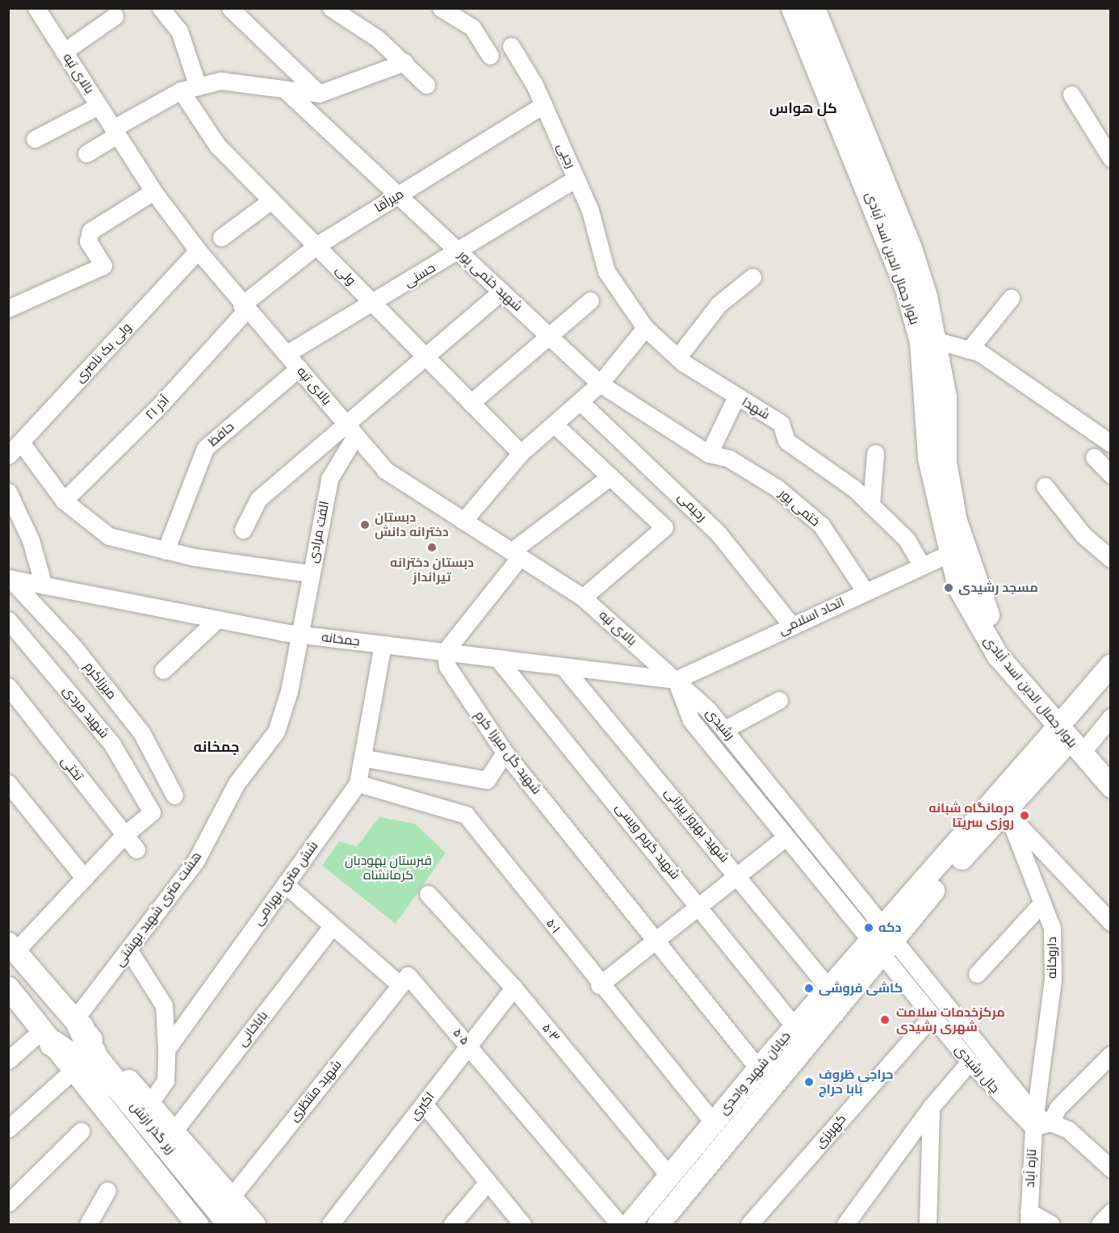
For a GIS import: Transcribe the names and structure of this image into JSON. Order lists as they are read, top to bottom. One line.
{"streets":{"highway":["زیر گذر ارتش"],"main road":["بلوار جمال الدین اسد آبادی","خیابان شهید واحدی"],"street":["بالای تپه","رجبی","میرآقا","ولی","حسنی","شهید ختمی پور","ولی بک ناصری","۲۱ آذر","شهدا","حافظ","رحیمی","ختمی پور","الفت مرادی","اتحاد اسلامی","جمخانه","میرزاکرم","شهید مردی","رشیدی","شهید گل میرزا کرم","تختی","شهید بهروز پیرانی","شهید کریم ویسی","شش متری بهرامی","هشت متری شهید بهشتی","۵۰۱","داروخانه","باباخانی","۵۰۳","۵۰۵","چال رشیدی","شهید منتظری","اکبری","کهریزی","تازه آباد"]},"crossings":[["بالای تپه","میرآقا"],["بالای تپه","حسنی"],["بالای تپه","ولی بک ناصری"],["بالای تپه","۲۱ آذر"],["بالای تپه","حافظ"],["بالای تپه","الفت مرادی"],["بالای تپه","اتحاد اسلامی"],["بالای تپه","جمخانه"],["بالای تپه","رشیدی"],["رجبی","میرآقا"],["رجبی","حسنی"],["رجبی","شهدا"],["میرآقا","ولی"],["میرآقا","شهید ختمی پور"],["میرآقا","۲۱ آذر"],["بلوار جمال الدین اسد آبادی","اتحاد اسلامی"],["ولی","حسنی"],["حسنی","شهید ختمی پور"],["شهید ختمی پور","ختمی پور"],["شهدا","اتحاد اسلامی"],["رحیمی","اتحاد اسلامی"],["ختمی پور","اتحاد اسلامی"],["الفت مرادی","جمخانه"],["الفت مرادی","هشت متری شهید بهشتی"],["اتحاد اسلامی","جمخانه"],["اتحاد اسلامی","رشیدی"],["جمخانه","میرزاکرم"],["جمخانه","رشیدی"],["جمخانه","شهید گل میرزا کرم"],["جمخانه","شهید بهروز پیرانی"],["جمخانه","شهید کریم ویسی"],["جمخانه","شش متری بهرامی"],["جمخانه","هشت متری شهید بهشتی"],["شهید مردی","تختی"],["رشیدی","چال رشیدی"],["رشیدی","خیابان شهید واحدی"],["شهید گل میرزا کرم","خیابان شهید واحدی"],["شهید بهروز پیرانی","خیابان شهید واحدی"],["شهید کریم ویسی","خیابان شهید واحدی"],["شش متری بهرامی","۵۰۱"],["هشت متری شهید بهشتی","زیر گذر ارتش"],["۵۰۱","خیابان شهید واحدی"],["داروخانه","چال رشیدی"],["داروخانه","تازه آباد"],["۵۰۳","خیابان شهید واحدی"],["۵۰۳","اکبری"],["۵۰۵","شهید منتظری"],["۵۰۵","اکبری"],["چال رشیدی","خیابان شهید واحدی"],["چال رشیدی","کهریزی"],["چال رشیدی","تازه آباد"]],"districts":["کل هواس","جمخانه"],"parks":["قبرستان یهودیان کرمانشاه"],"places":["دبستان دخترانه دانش","دبستان دخترانه تیرانداز","مسجد رشیدی","درمانگاه شبانه روزی سریتا","دکه","کاشی فروشی","مرکزخدمات سلامت شهری رشیدی","حراجی ظروف بابا حراج"]}
